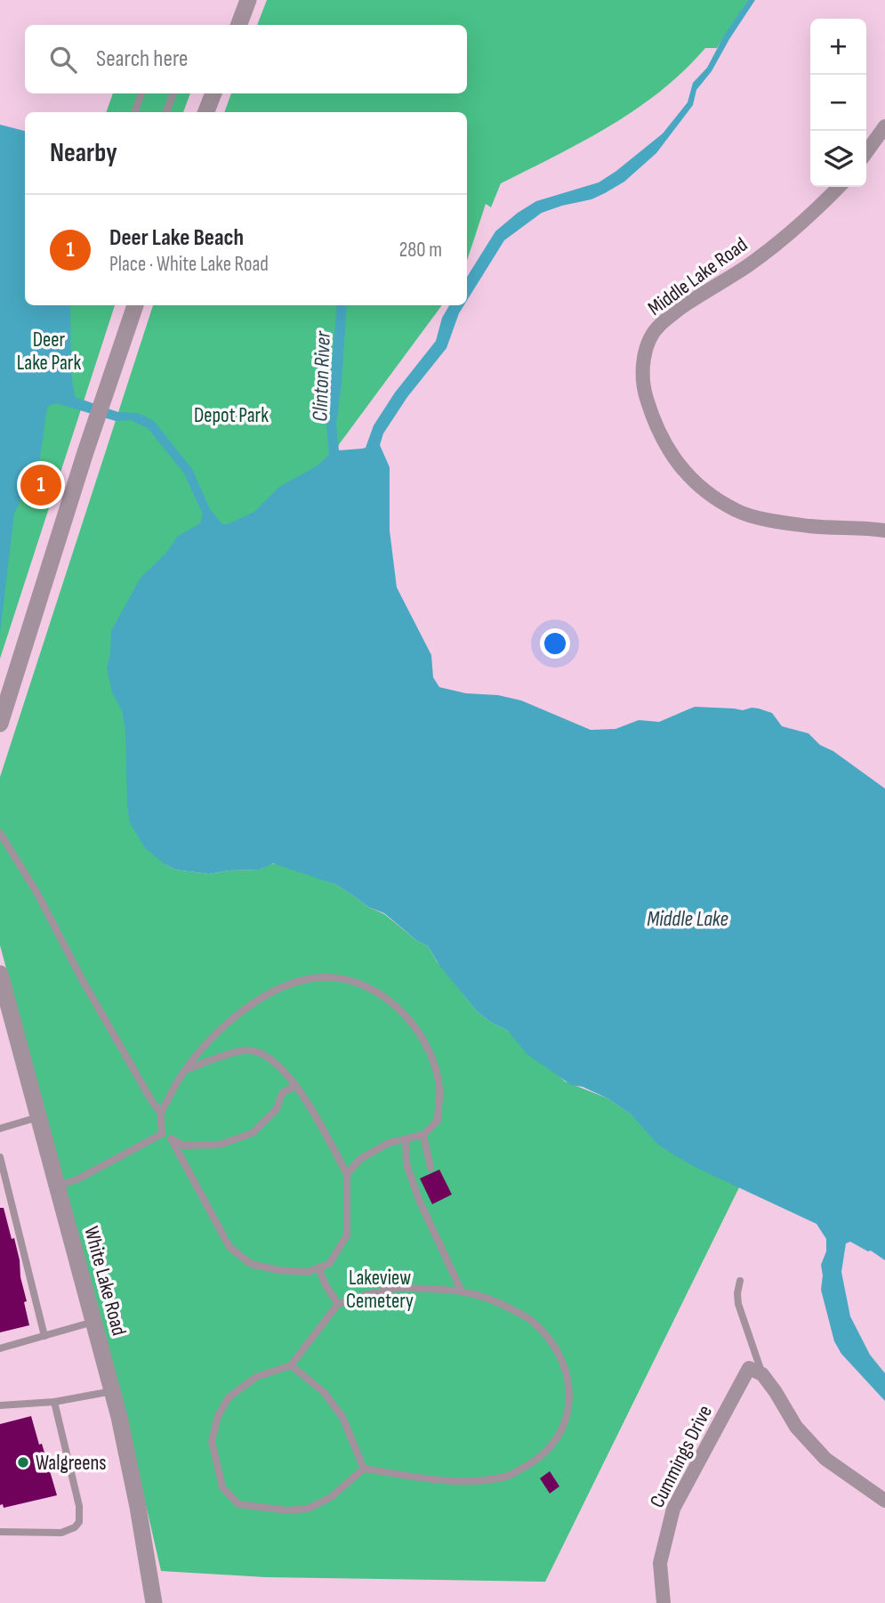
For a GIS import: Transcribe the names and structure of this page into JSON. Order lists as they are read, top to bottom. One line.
{"streets":{"street":["Middle Lake Road","White Lake Road","Cummings Drive"]},"water":["Clinton River","Middle Lake"],"parks":["Deer Lake Park","Depot Park","Lakeview Cemetery"],"places":["Walgreens"],"page":{"map_buttons":["+","−"],"search":"Search here","heading":"Nearby","list":[{"mark":"1","name":"Deer Lake Beach","note":"Place · White Lake Road","value":"280 m"}],"pins":"1"}}
